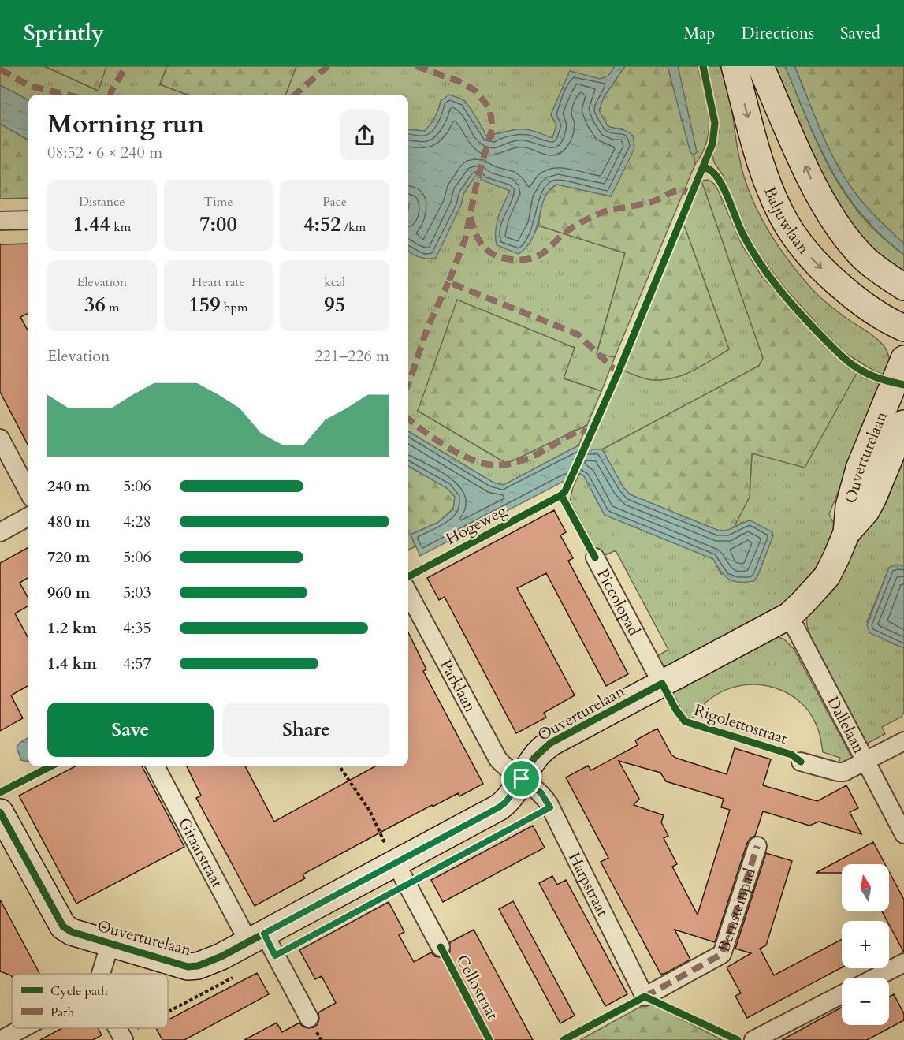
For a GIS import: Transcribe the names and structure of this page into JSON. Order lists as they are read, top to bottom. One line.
{"streets":{"street":["Baljuwlaan","Ouverturelaan","Piccolopad","Parklaan","Rigolettostraat","Dallelaan","Gitaarstraat","Harpstraat","Bernsteinpad","Cellostraat"],"cycle path":["Hogeweg"]},"crossings":[["Ouverturelaan","Piccolopad"],["Ouverturelaan","Parklaan"],["Ouverturelaan","Dallelaan"],["Ouverturelaan","Gitaarstraat"],["Ouverturelaan","Harpstraat"],["Ouverturelaan","Cellostraat"],["Parklaan","Harpstraat"],["Rigolettostraat","Dallelaan"],["Harpstraat","Bernsteinpad"]],"legend":["Cycle path","Path"],"north":"top","page":{"header":"Sprintly","nav":["Map","Directions","Saved"],"heading":["Morning run","08:52 · 6 × 240 m"],"stats":[["Distance","1.44 km"],["Time","7:00"],["Pace","4:52 /km"],["Elevation","36 m"],["Heart rate","159 bpm"],["kcal","95"]],"chart":["Elevation","221–226 m"],"list":[{"name":"240 m","note":"5:06"},{"name":"480 m","note":"4:28"},{"name":"720 m","note":"5:06"},{"name":"960 m","note":"5:03"},{"name":"1.2 km","note":"4:35"},{"name":"1.4 km","note":"4:57"}],"buttons":["Save","Share"],"map_buttons":["+","−"]}}
